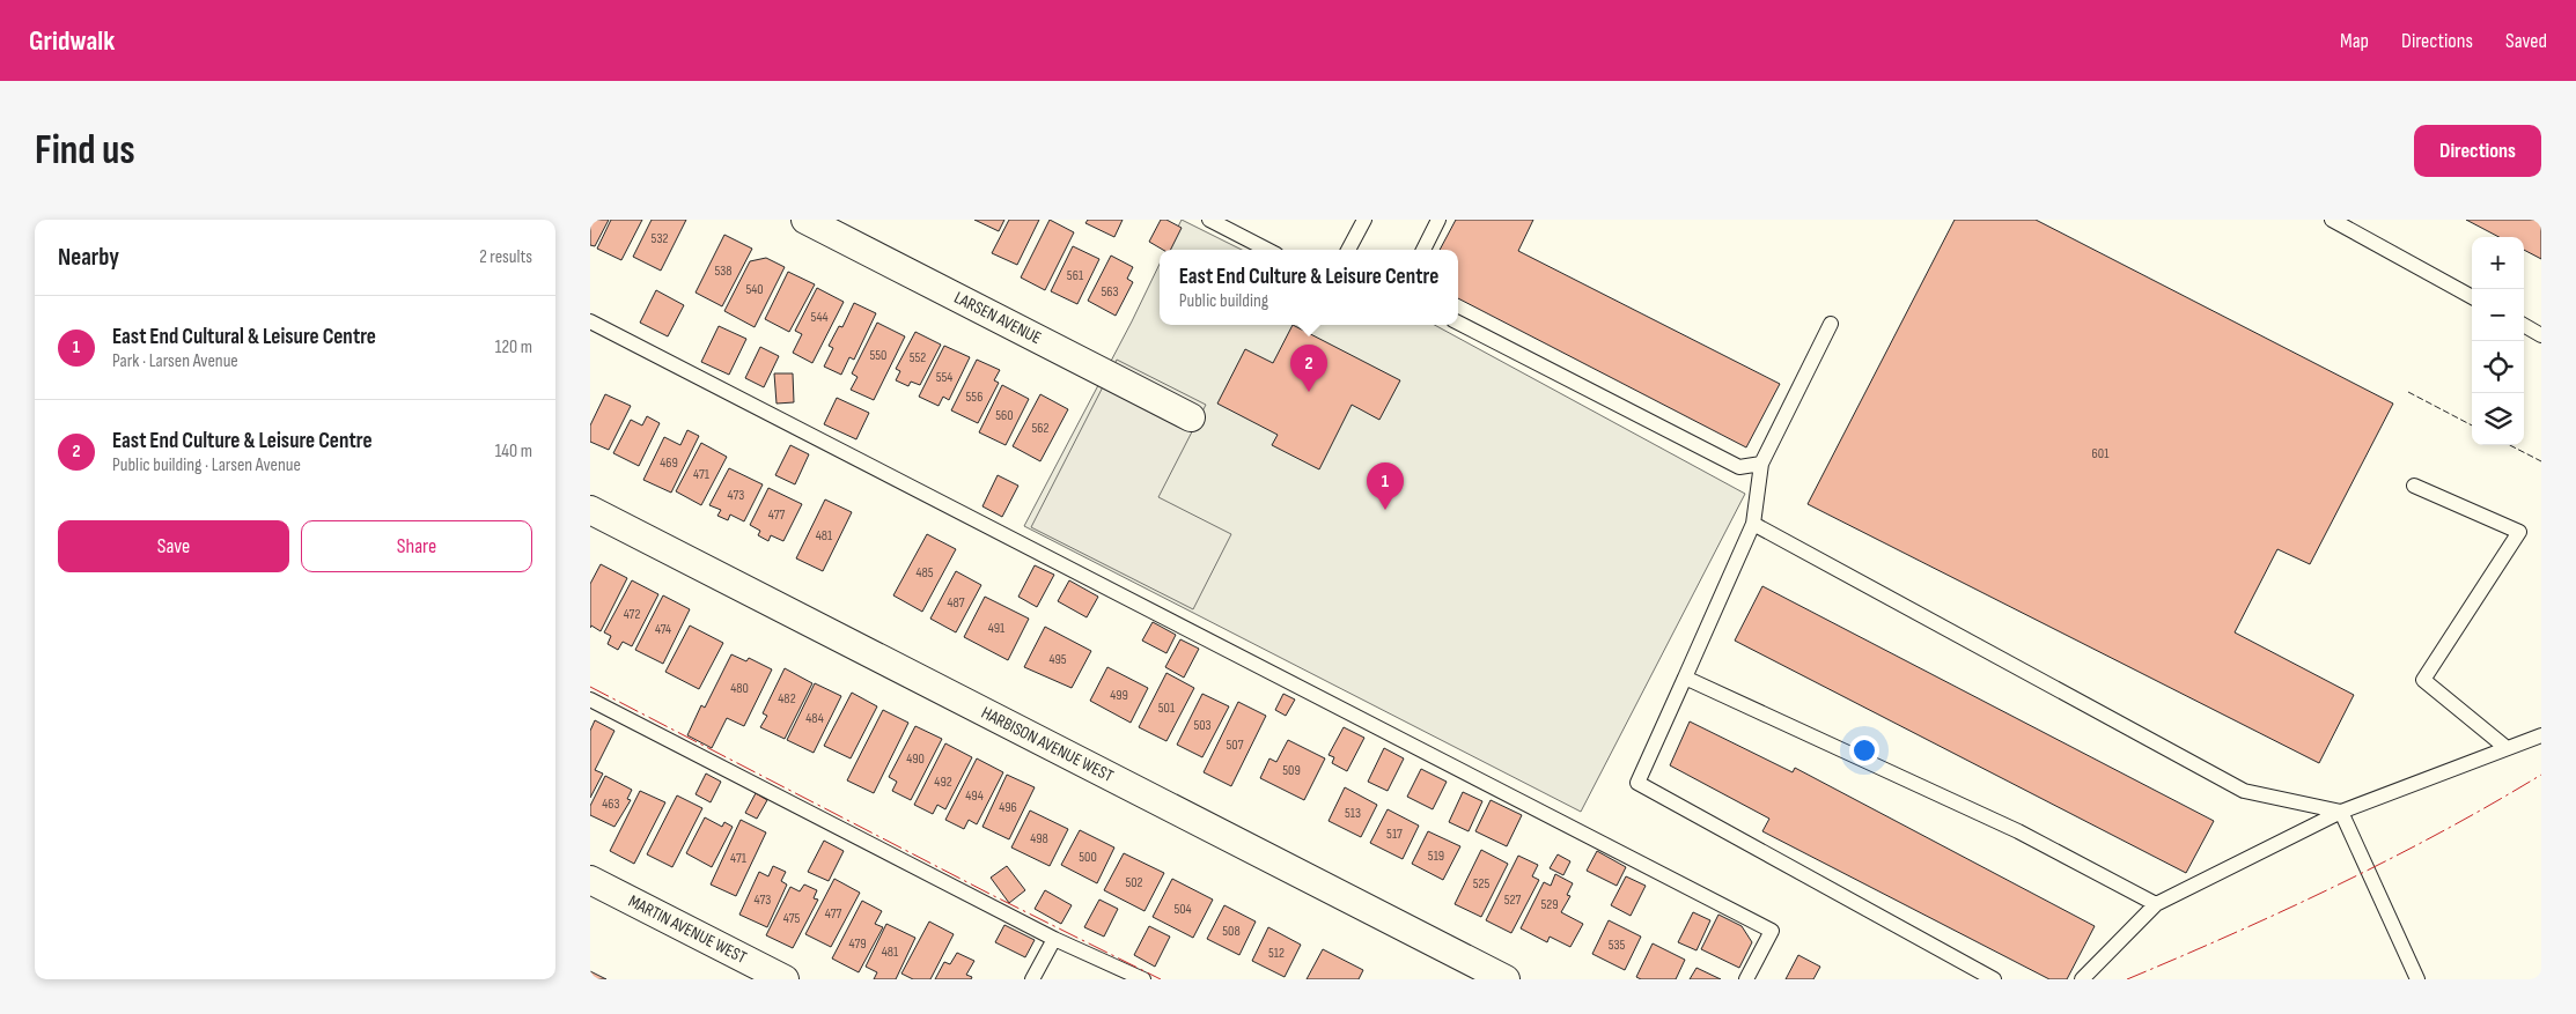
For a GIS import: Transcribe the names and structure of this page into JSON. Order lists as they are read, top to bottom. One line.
{"streets":{"street":["LARSEN AVENUE","HARBISON AVENUE WEST","MARTIN AVENUE WEST"]},"house_numbers":["532","538","561","540","563","544","550","552","554","556","560","562","601","469","471","473","477","481","485","487","472","491","474","495","480","499","482","501","484","503","507","490","509","492","494","463","496","513","517","498","519","500","471","502","525","473","527","529","504","477","475","508","479","535","481","512"],"page":{"header":"Gridwalk","nav":["Map","Directions","Saved"],"buttons":["Directions",["Save","Share"]],"title":"Find us","heading":["Nearby","2 results"],"map_buttons":["+","−"],"popup":["East End Culture & Leisure Centre","Public building"],"list":[{"mark":"1","name":"East End Cultural & Leisure Centre","note":"Park · Larsen Avenue","value":"120 m"},{"mark":"2","name":"East End Culture & Leisure Centre","note":"Public building · Larsen Avenue","value":"140 m"}],"pins":["2","1"]}}
